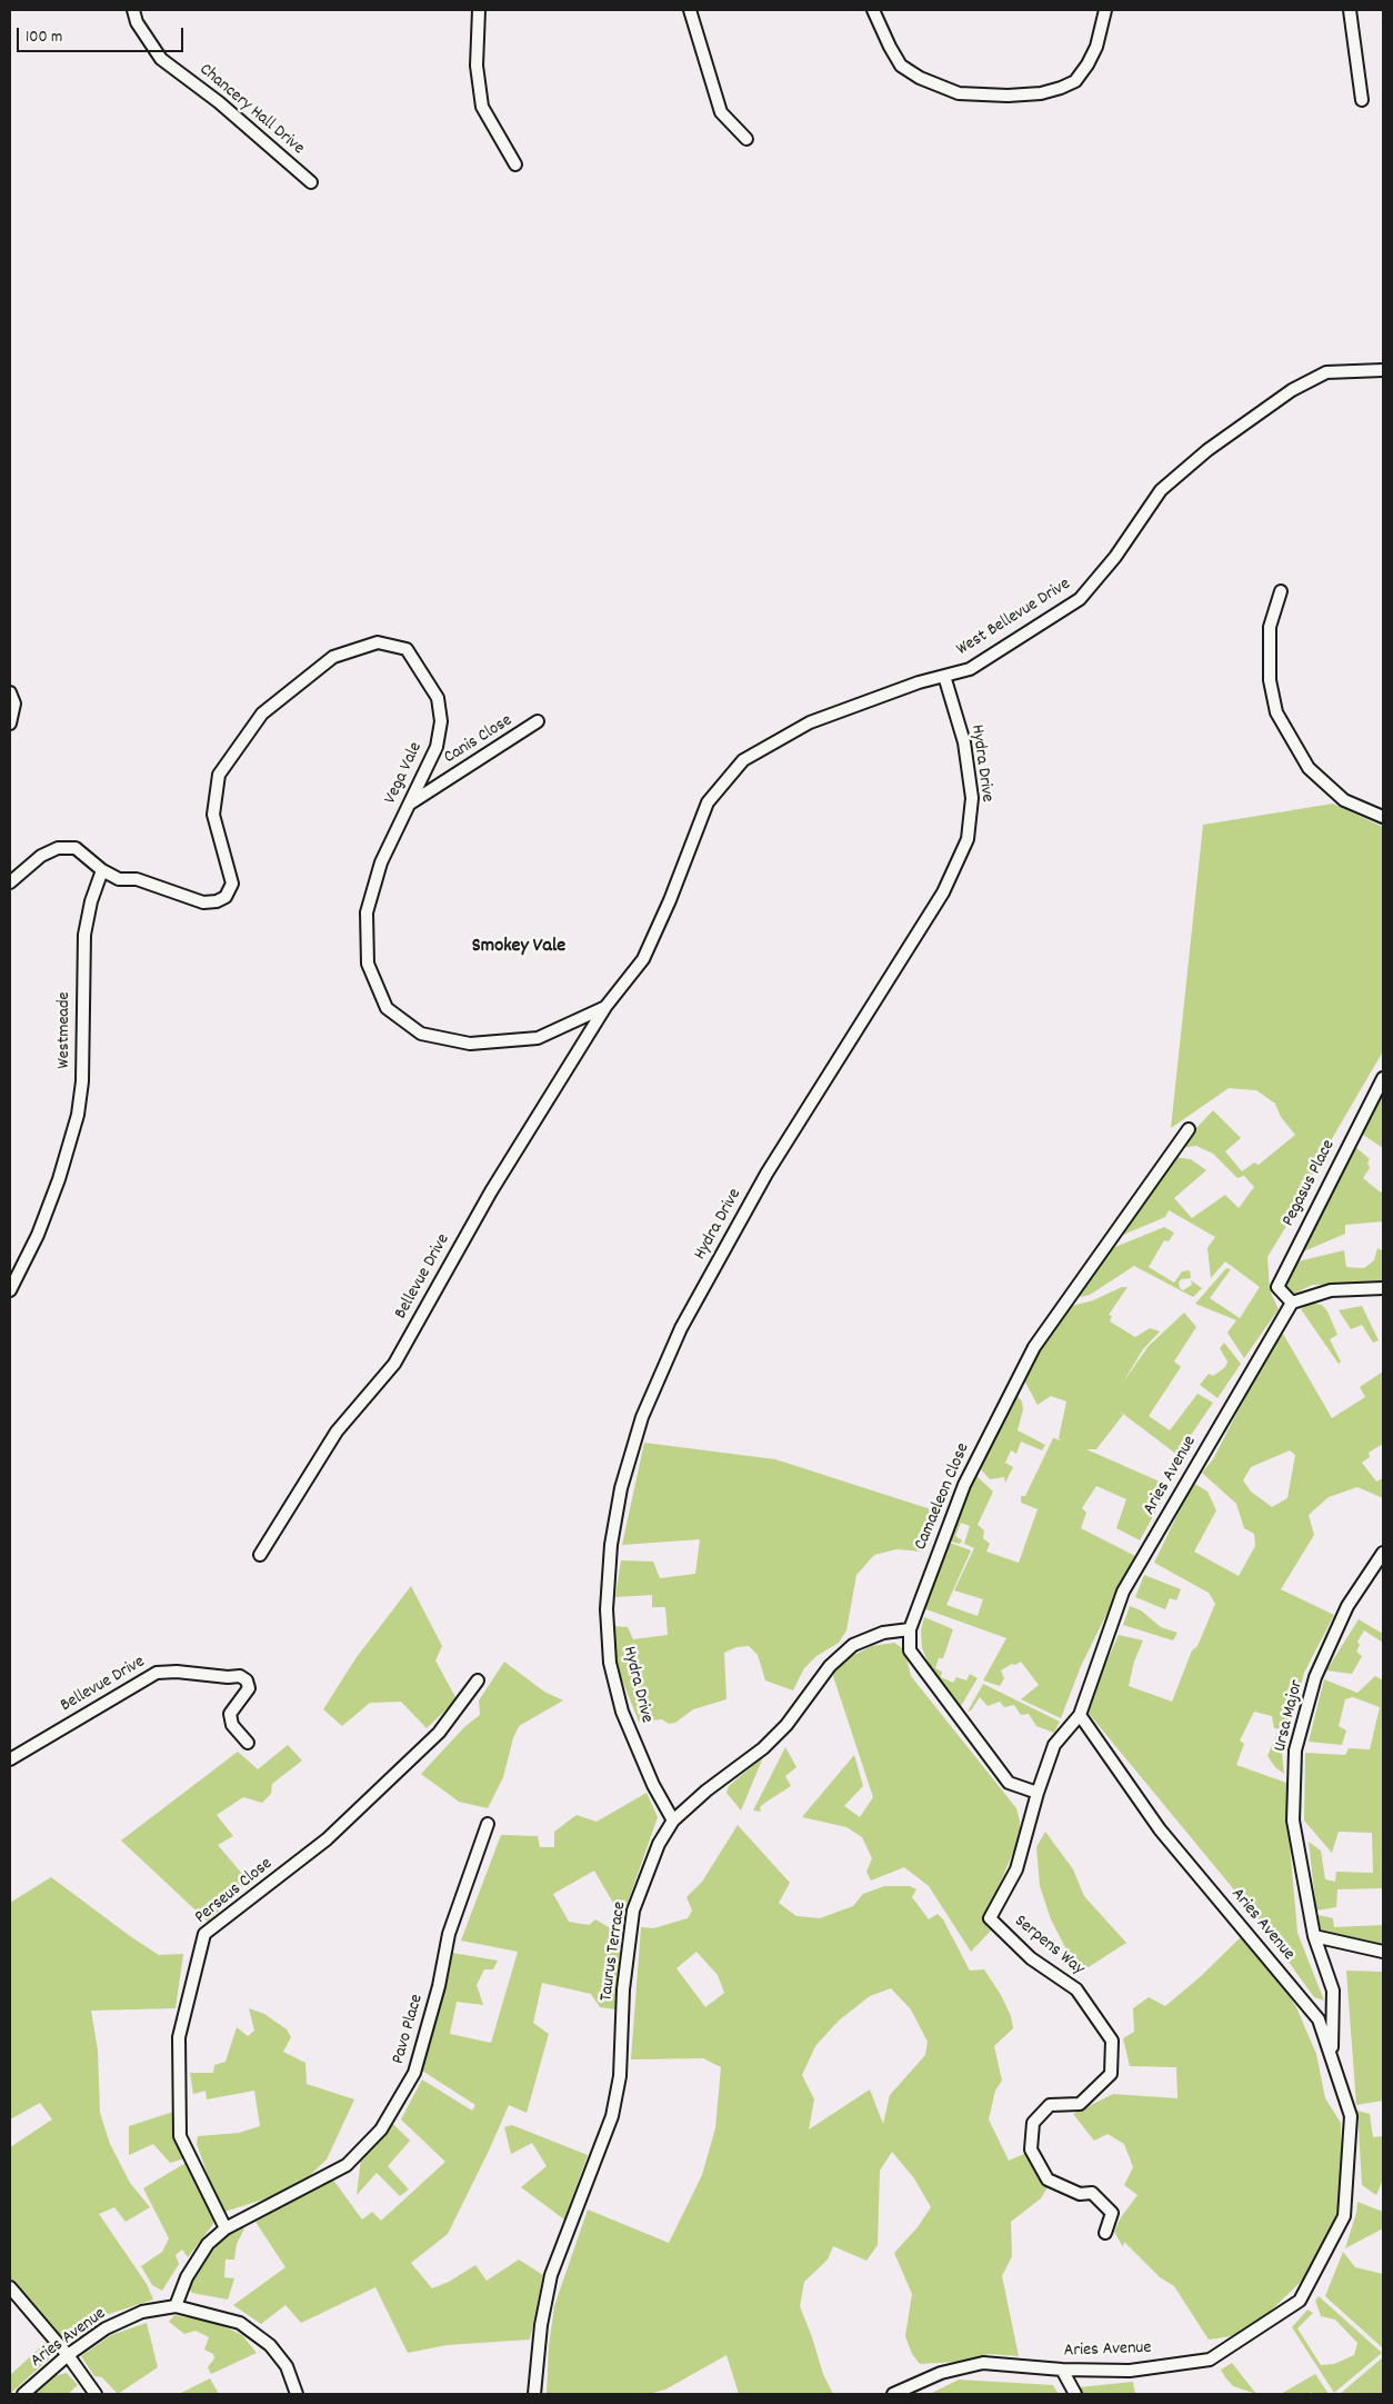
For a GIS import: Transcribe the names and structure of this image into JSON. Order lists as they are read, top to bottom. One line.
{"streets":{"street":["Chancery Hall Drive","West Bellevue Drive","Canis Close","Hydra Drive","Vega Vale","Westmeade","Pegasus Place","Bellevue Drive","Aries Avenue","Camaeleon Close","Ursa Major","Perseus Close","Serpens Way","Taurus Terrace","Pavo Place"]},"crossings":[["West Bellevue Drive","Hydra Drive"],["West Bellevue Drive","Vega Vale"],["West Bellevue Drive","Bellevue Drive"],["Canis Close","Vega Vale"],["Hydra Drive","Taurus Terrace"],["Vega Vale","Westmeade"],["Vega Vale","Bellevue Drive"],["Pegasus Place","Aries Avenue"],["Aries Avenue","Ursa Major"],["Aries Avenue","Pavo Place"],["Camaeleon Close","Serpens Way"],["Camaeleon Close","Taurus Terrace"],["Perseus Close","Pavo Place"]],"districts":["Smokey Vale"],"scale_bar":"100 m"}
